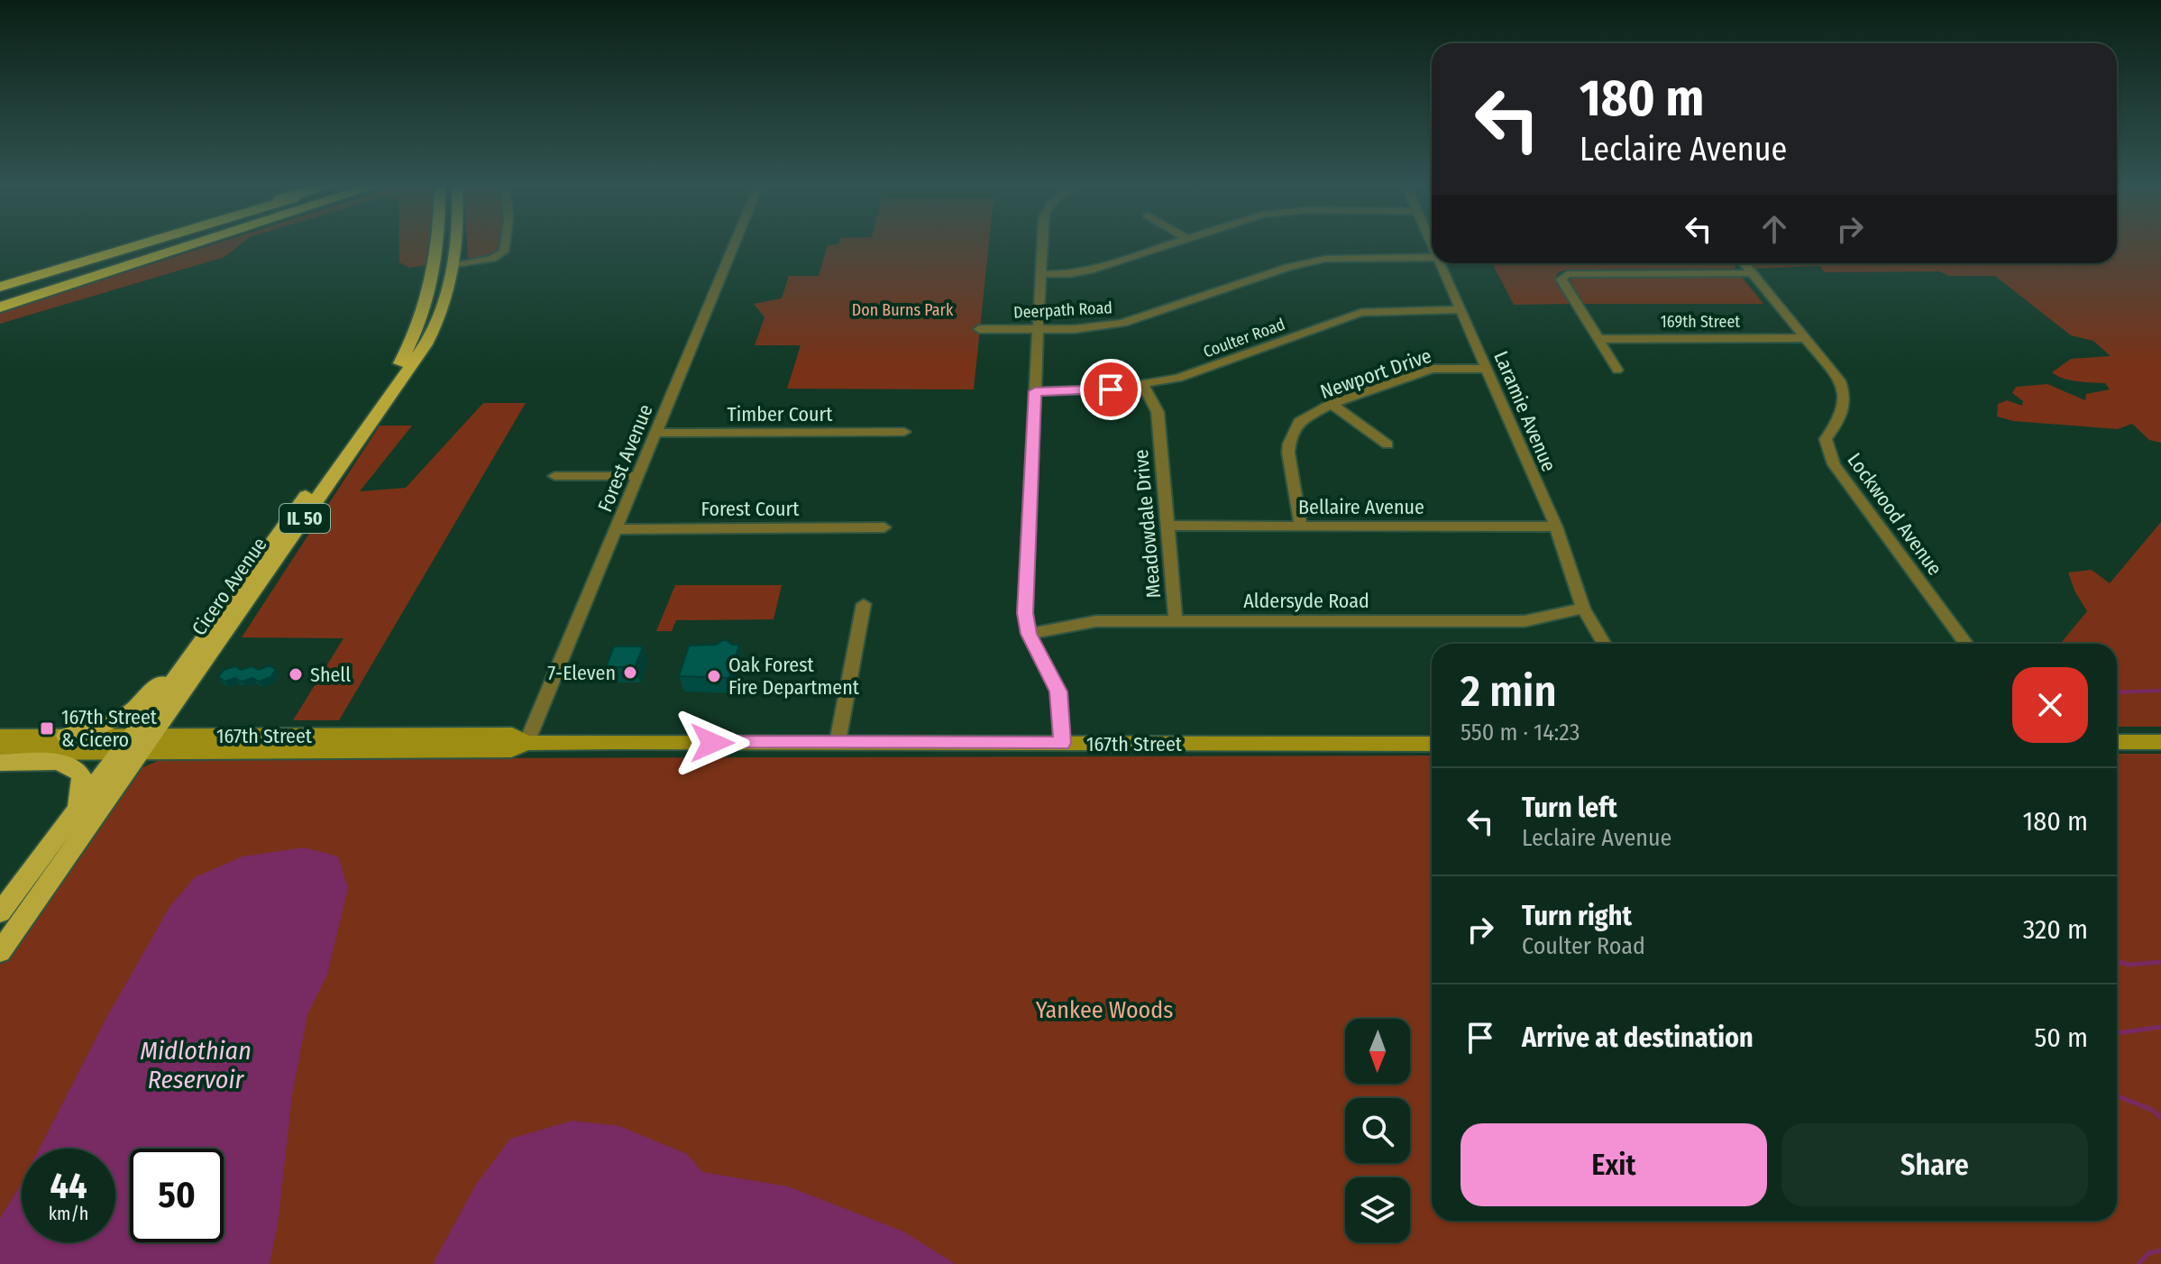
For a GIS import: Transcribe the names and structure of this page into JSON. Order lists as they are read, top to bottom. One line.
{"streets":{"main road":["IL 50","Cicero Avenue","167th Street"],"street":["Deerpath Road","169th Street","Coulter Road","Newport Drive","Laramie Avenue","Timber Court","Forest Avenue","Bellaire Avenue","Forest Court","Lockwood Avenue","Meadowdale Drive","Aldersyde Road"]},"crossings":[["169th Street","Lockwood Avenue"],["Coulter Road","Laramie Avenue"],["Coulter Road","Meadowdale Drive"],["Newport Drive","Laramie Avenue"],["Newport Drive","Bellaire Avenue"],["Laramie Avenue","Bellaire Avenue"],["Laramie Avenue","Aldersyde Road"],["Timber Court","Forest Avenue"],["Forest Avenue","Forest Court"],["Forest Avenue","167th Street"],["Bellaire Avenue","Meadowdale Drive"],["Meadowdale Drive","Aldersyde Road"],["Cicero Avenue","167th Street"]],"water":["Midlothian Reservoir"],"parks":["Don Burns Park","Yankee Woods"],"places":{"other":["7-Eleven","Shell","Oak Forest Fire Department"],"transit":["167th Street & Cicero"]},"north":"bottom","page":{"turn":["180 m","Leclaire Avenue"],"heading":["2 min","550 m · 14:23"],"list":[{"name":"Turn left","note":"Leclaire Avenue","value":"180 m"},{"name":"Turn right","note":"Coulter Road","value":"320 m"},{"name":"Arrive at destination","value":"50 m"}],"buttons":["Exit","Share"],"speed":"44 km/h","limit":"50"}}
